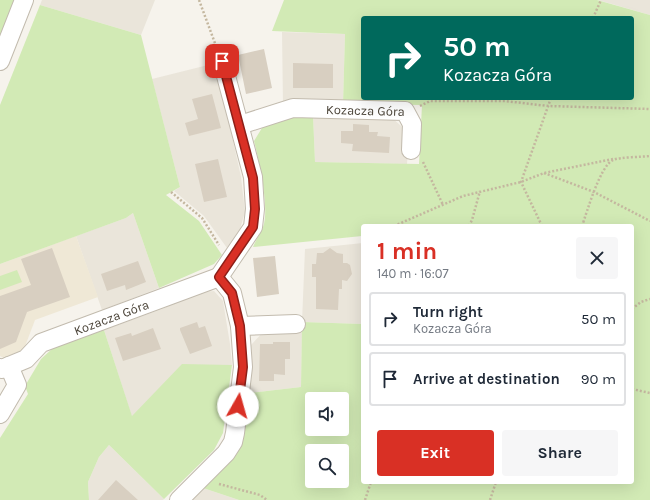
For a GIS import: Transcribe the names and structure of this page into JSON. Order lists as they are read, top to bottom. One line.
{"streets":{"street":["Kozacza Góra"]},"page":{"turn":["50 m","Kozacza Góra"],"heading":["1 min","140 m · 16:07"],"list":[{"name":"Turn right","note":"Kozacza Góra","value":"50 m"},{"name":"Arrive at destination","value":"90 m"}],"buttons":["Exit","Share"]}}
